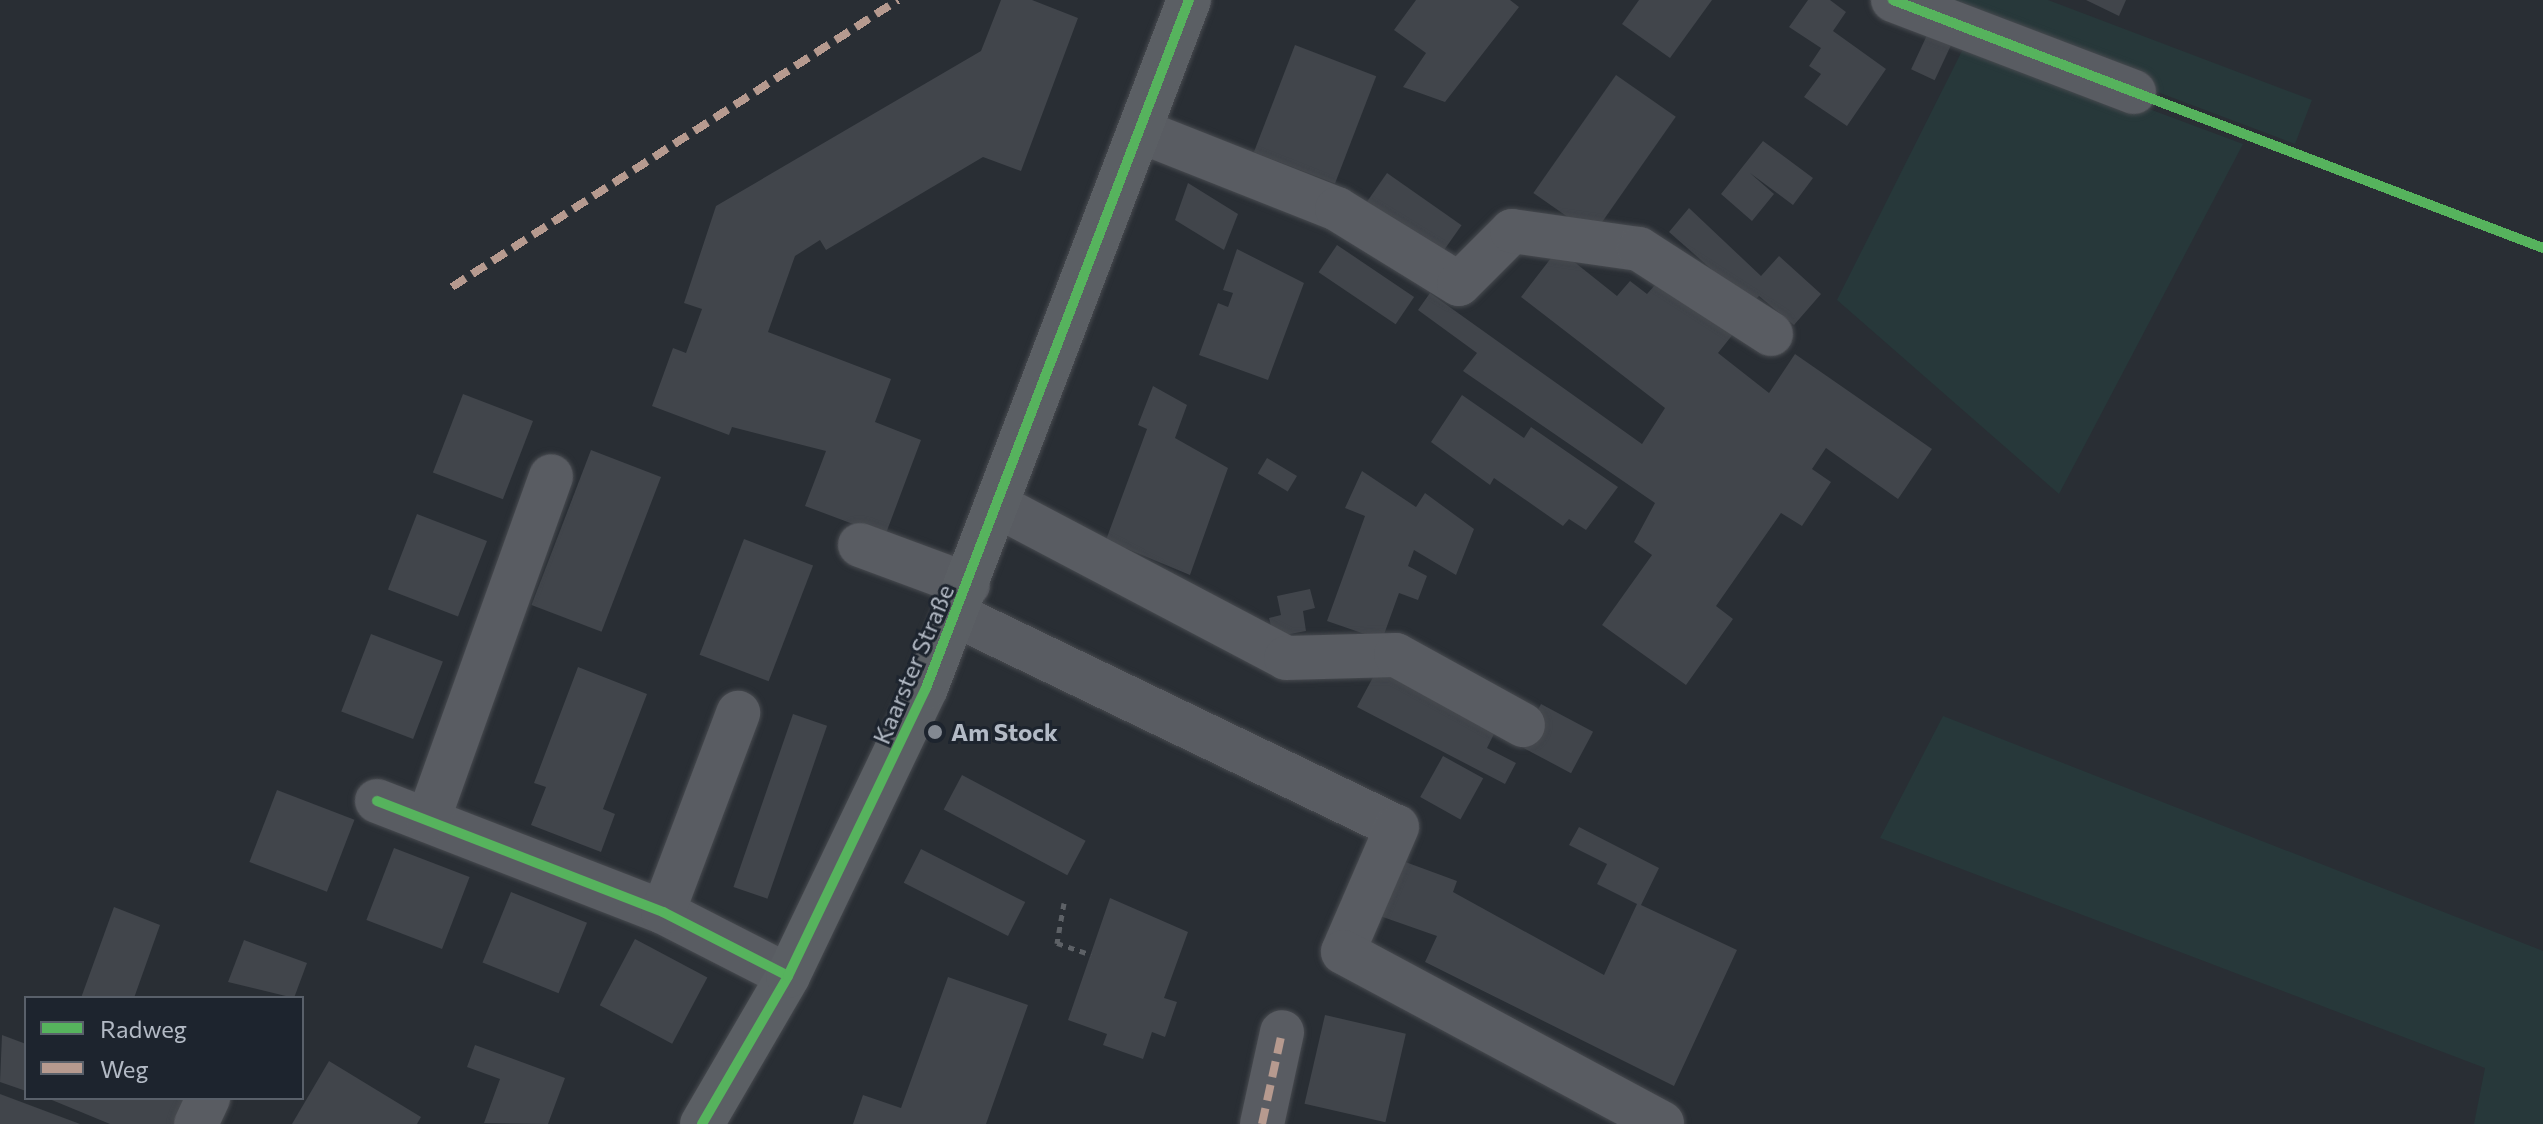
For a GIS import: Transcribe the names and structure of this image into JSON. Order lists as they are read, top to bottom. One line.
{"streets":{"main road":["Kaarster Straße"]},"places":["Am Stock"],"legend":["Radweg","Weg"]}
